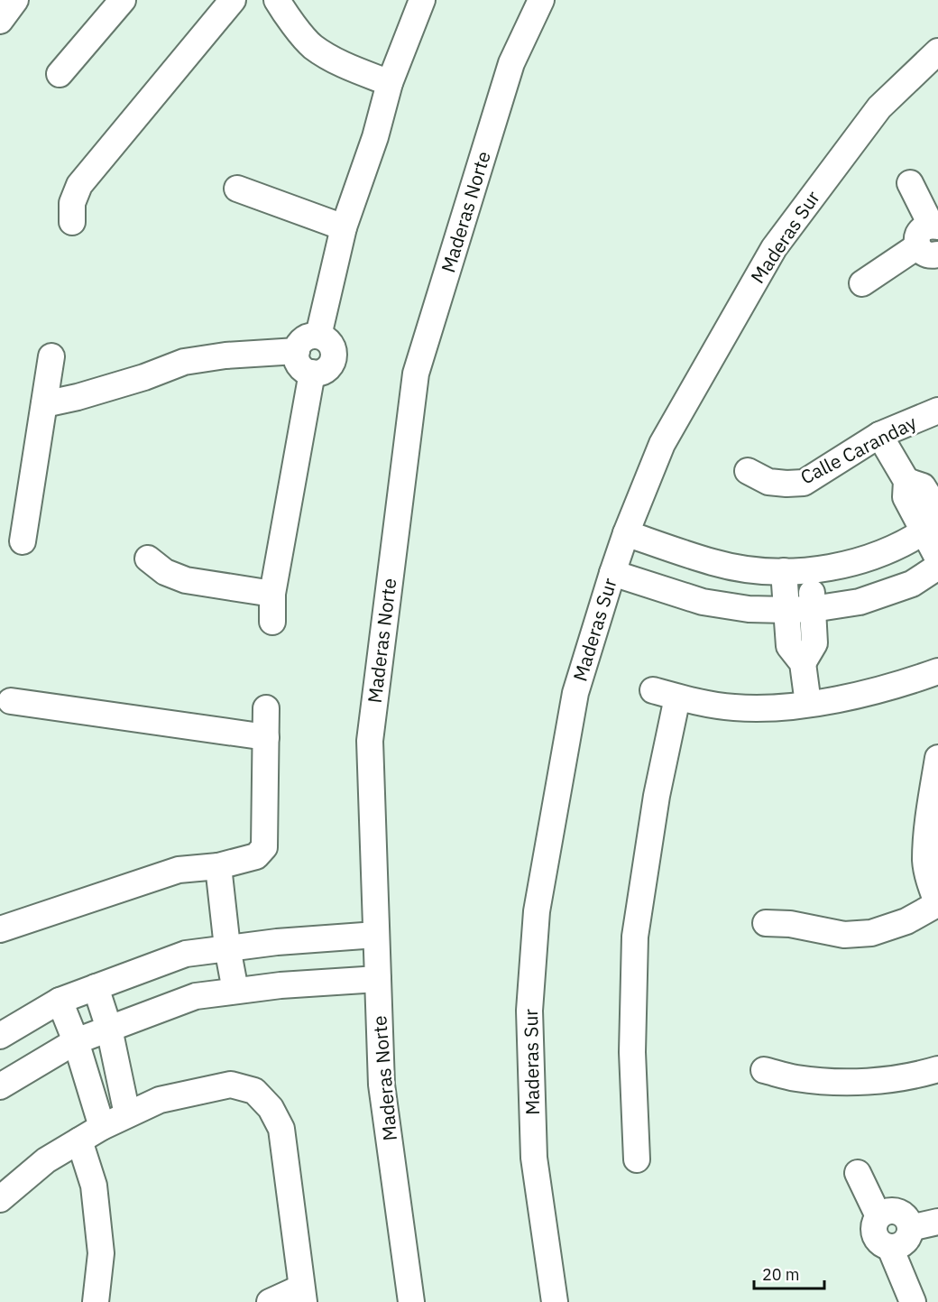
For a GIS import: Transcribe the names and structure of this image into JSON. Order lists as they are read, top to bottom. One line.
{"streets":{"street":["Maderas Norte","Maderas Sur","Calle Caranday"]},"scale_bar":"20 m"}
